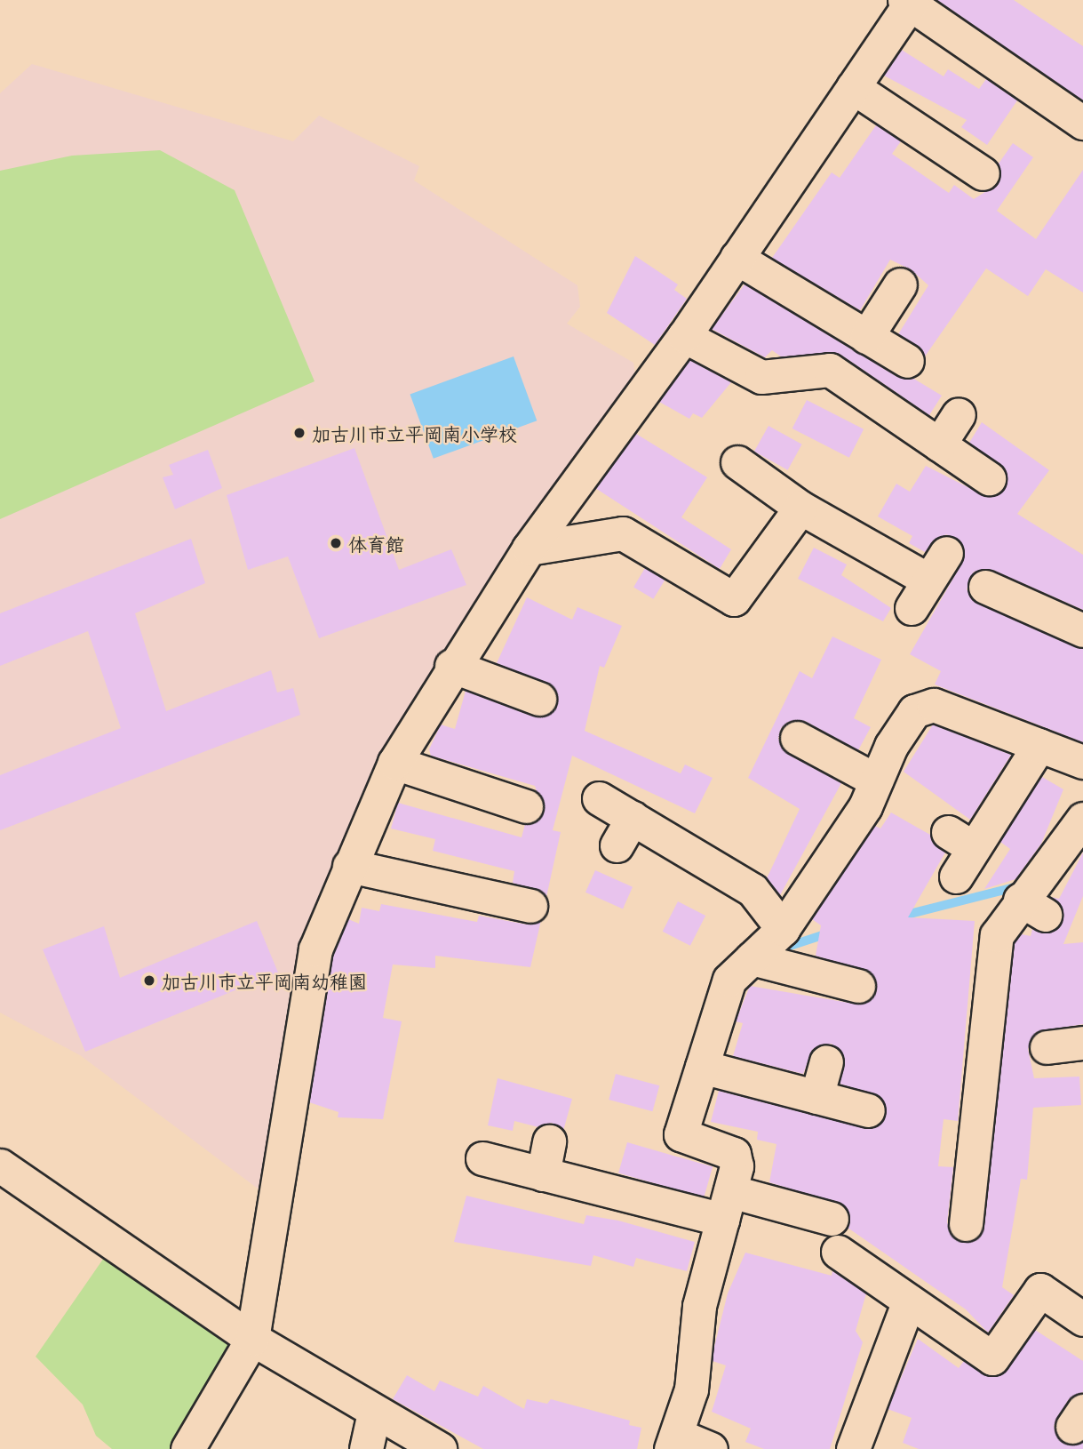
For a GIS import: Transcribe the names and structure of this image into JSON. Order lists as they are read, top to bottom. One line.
{"places":["加古川市立平岡南小学校","体育館","加古川市立平岡南幼稚園"]}
